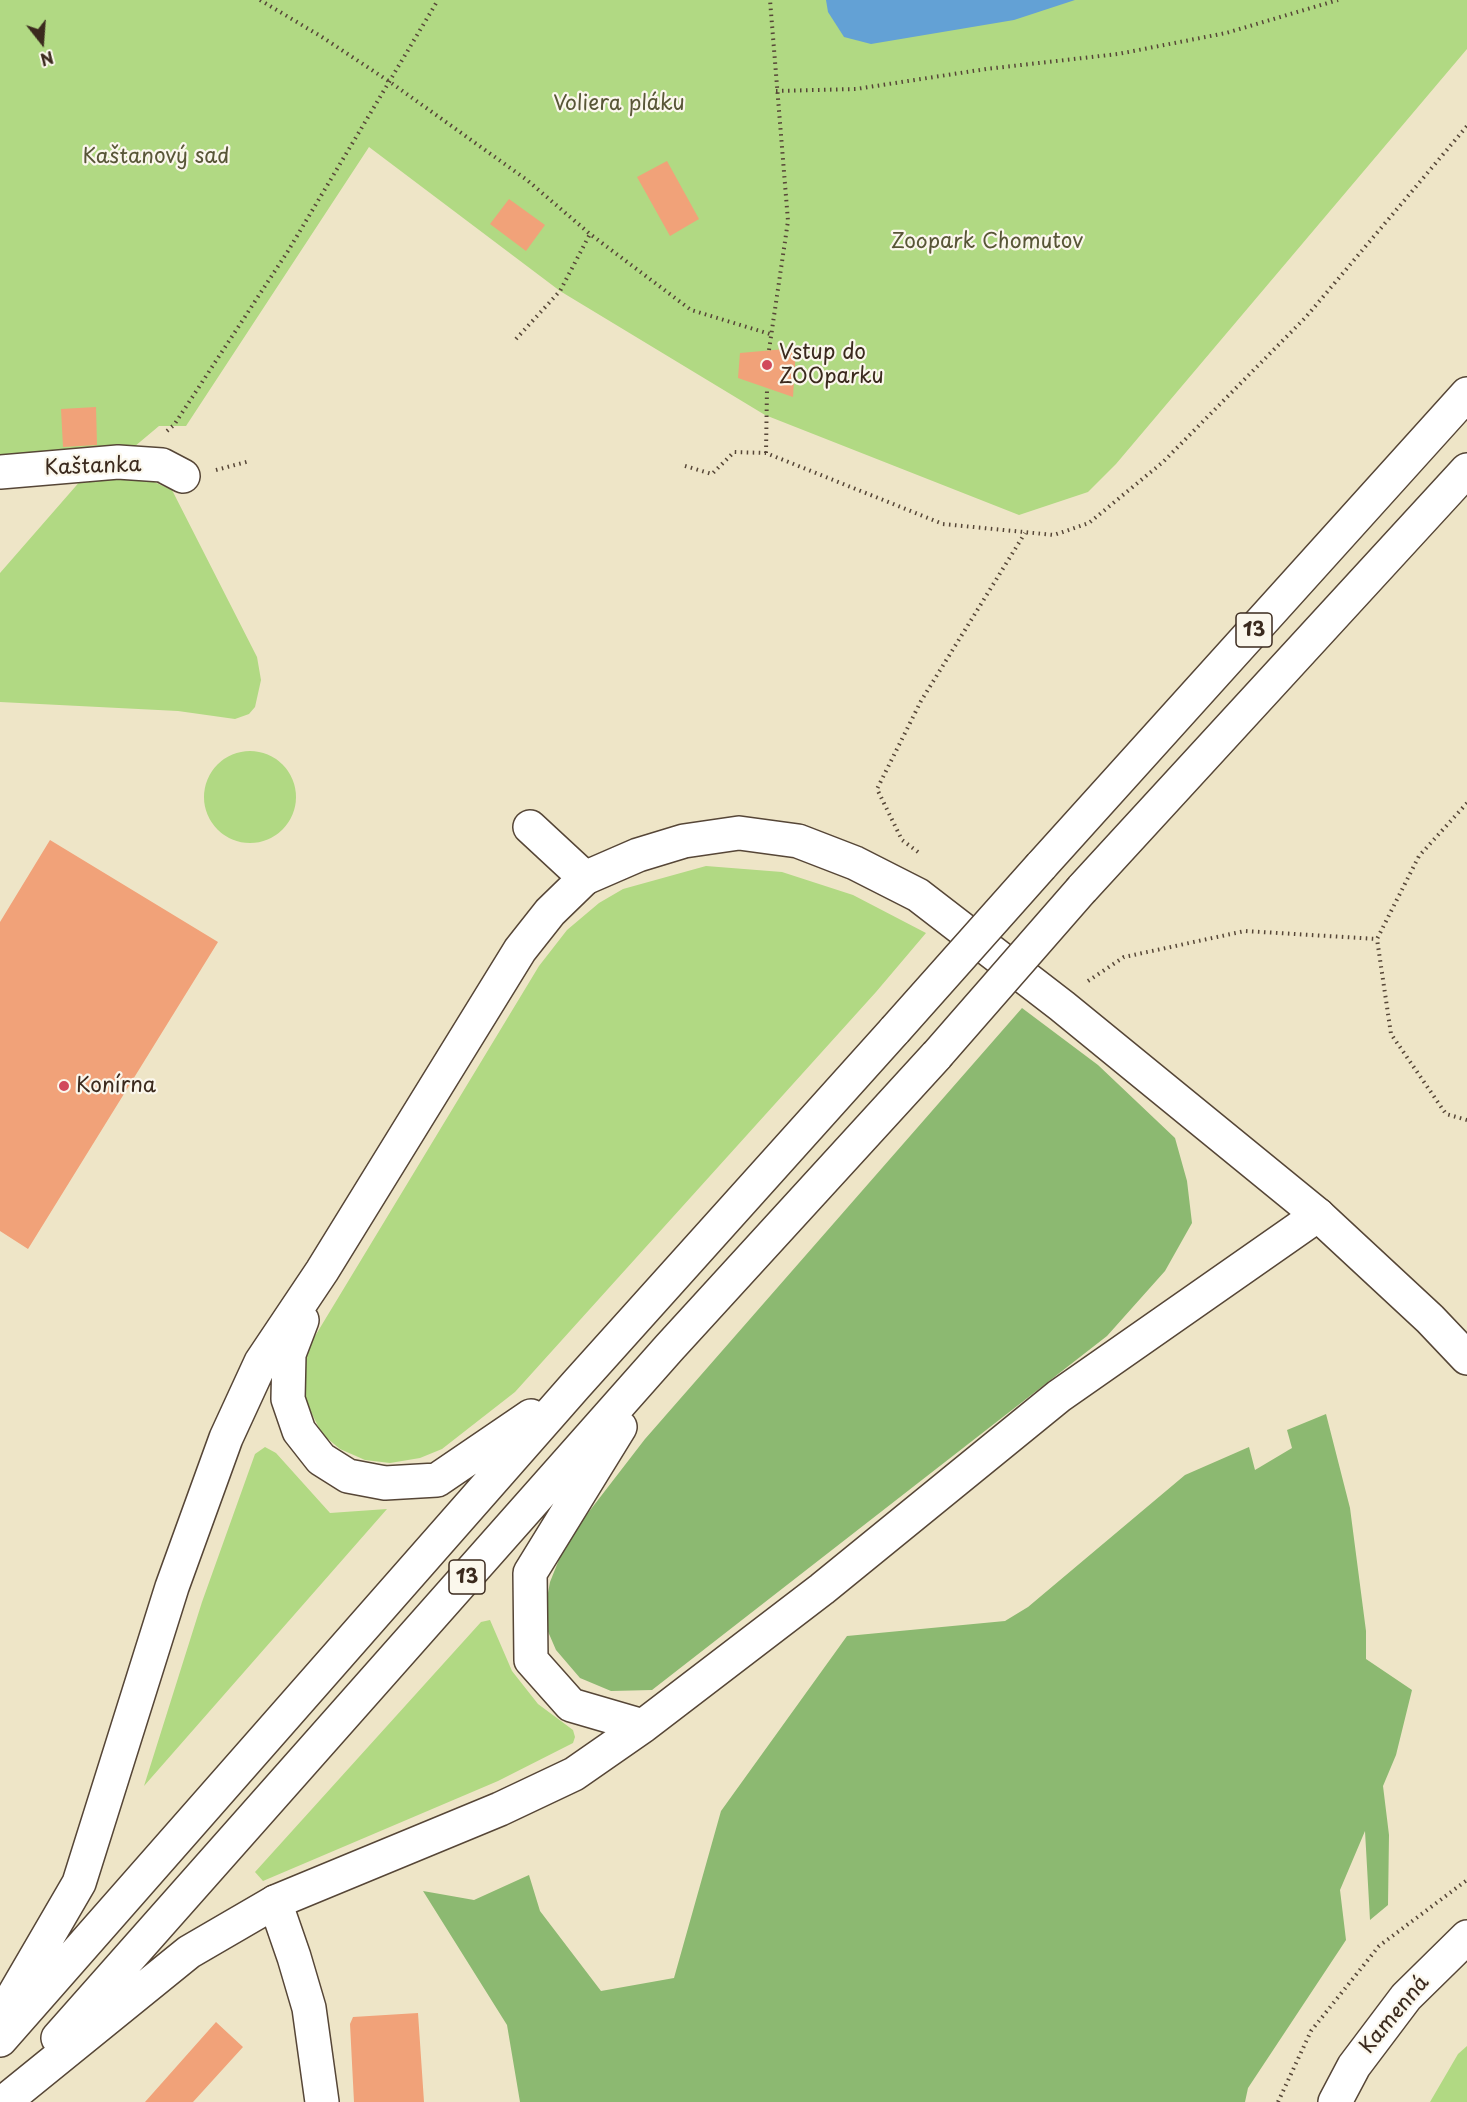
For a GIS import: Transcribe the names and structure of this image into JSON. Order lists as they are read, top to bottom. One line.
{"streets":{"main road":["Kaštanka","13","Kamenná"]},"parks":["Voliera pláku","Kaštanový sad","Zoopark Chomutov"],"places":["Vstup do ZOOparku","Konírna"],"north":"bottom"}
